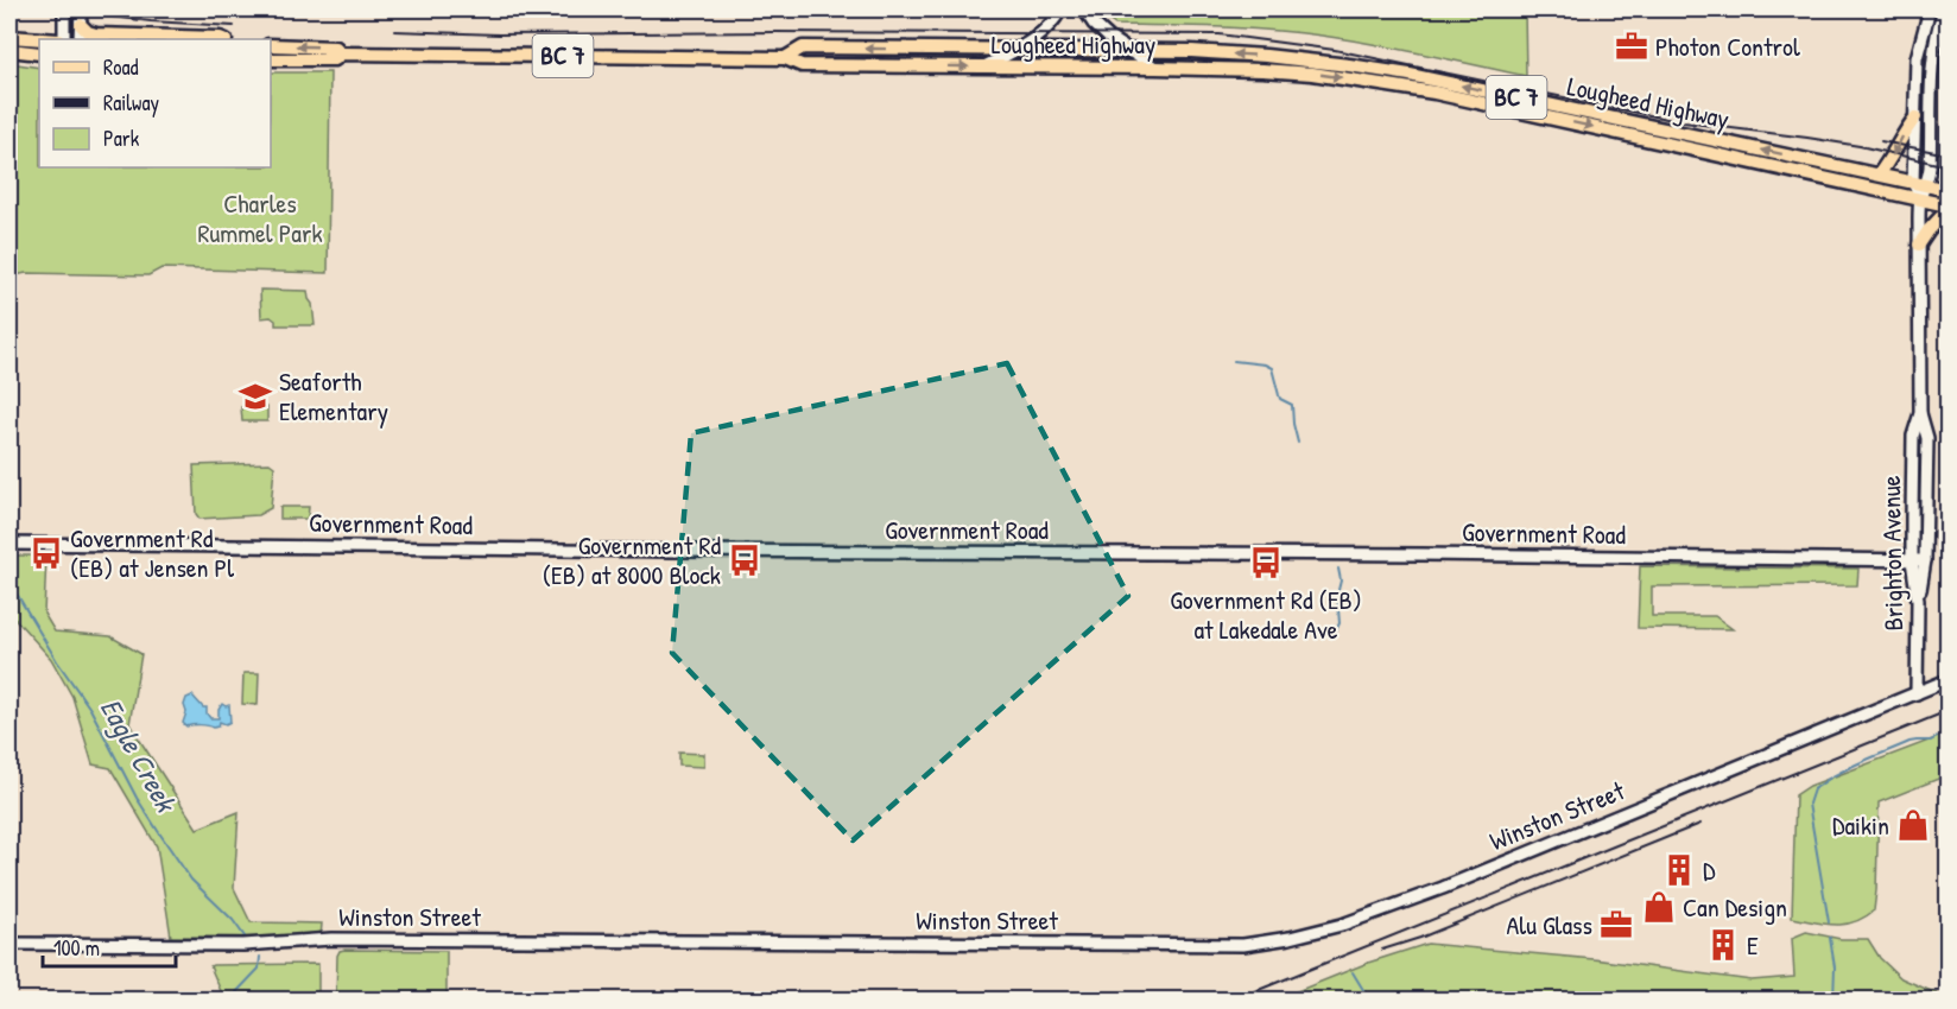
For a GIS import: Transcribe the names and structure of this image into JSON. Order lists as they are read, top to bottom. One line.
{"streets":{"main road":["Lougheed Highway","BC 7"],"street":["Government Road","Brighton Avenue","Winston Street"]},"crossings":[["Lougheed Highway","Brighton Avenue"],["Government Road","Brighton Avenue"],["Brighton Avenue","Winston Street"]],"water":["Eagle Creek"],"parks":["Charles Rummel Park"],"places":{"office":["Photon Control","Alu Glass"],"school or university":["Seaforth Elementary"],"bus stop":["Government Rd (EB) at Jensen Pl","Government Rd (EB) at 8000 Block","Government Rd (EB) at Lakedale Ave"],"shop":["Daikin","Can Design"],"building":["D","E"]},"legend":["Road","Railway","Park"],"scale_bar":"100 m"}
